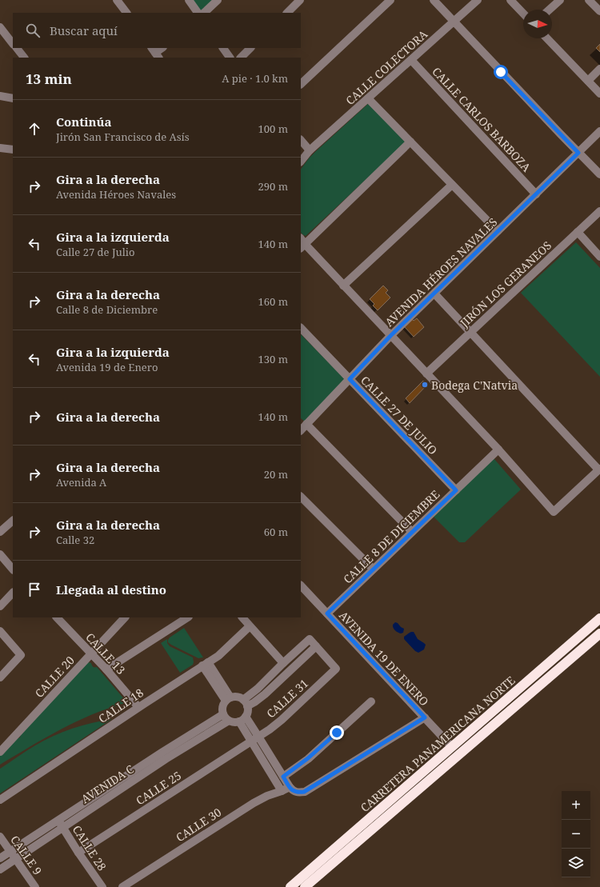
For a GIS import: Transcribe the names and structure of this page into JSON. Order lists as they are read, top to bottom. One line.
{"streets":{"highway":["CARRETERA PANAMERICANA NORTE"],"street":["CALLE COLECTORA","CALLE CARLOS BARBOZA","AVENIDA HÉROES NAVALES","JIRÓN LOS GERANEOS","CALLE 27 DE JULIO","CALLE 8 DE DICIEMBRE","CALLE 13","AVENIDA 19 DE ENERO","CALLE 20","CALLE 31","CALLE 18","AVENIDA C","CALLE 25","CALLE 30","CALLE 28","CALLE 9"]},"crossings":[["CALLE COLECTORA","CALLE CARLOS BARBOZA"],["CALLE CARLOS BARBOZA","AVENIDA HÉROES NAVALES"],["AVENIDA HÉROES NAVALES","CALLE 27 DE JULIO"],["CALLE 27 DE JULIO","CALLE 8 DE DICIEMBRE"],["CALLE 8 DE DICIEMBRE","AVENIDA 19 DE ENERO"],["CALLE 13","CALLE 20"],["CALLE 13","CALLE 18"],["AVENIDA 19 DE ENERO","CARRETERA PANAMERICANA NORTE"],["CALLE 31","CALLE 25"],["AVENIDA C","CALLE 28"],["AVENIDA C","CALLE 9"],["CALLE 25","CALLE 28"]],"places":["Bodega C'Natvia"],"north":"right","page":{"search":"Buscar aquí","heading":["13 min","A pie · 1.0 km"],"list":[["Continúa","Jirón San Francisco de Asís","100 m"],["Gira a la derecha","Avenida Héroes Navales","290 m"],["Gira a la izquierda","Calle 27 de Julio","140 m"],["Gira a la derecha","Calle 8 de Diciembre","160 m"],["Gira a la izquierda","Avenida 19 de Enero","130 m"],["Gira a la derecha","140 m"],["Gira a la derecha","Avenida A","20 m"],["Gira a la derecha","Calle 32","60 m"],"Llegada al destino"],"map_buttons":["+","−"]}}
